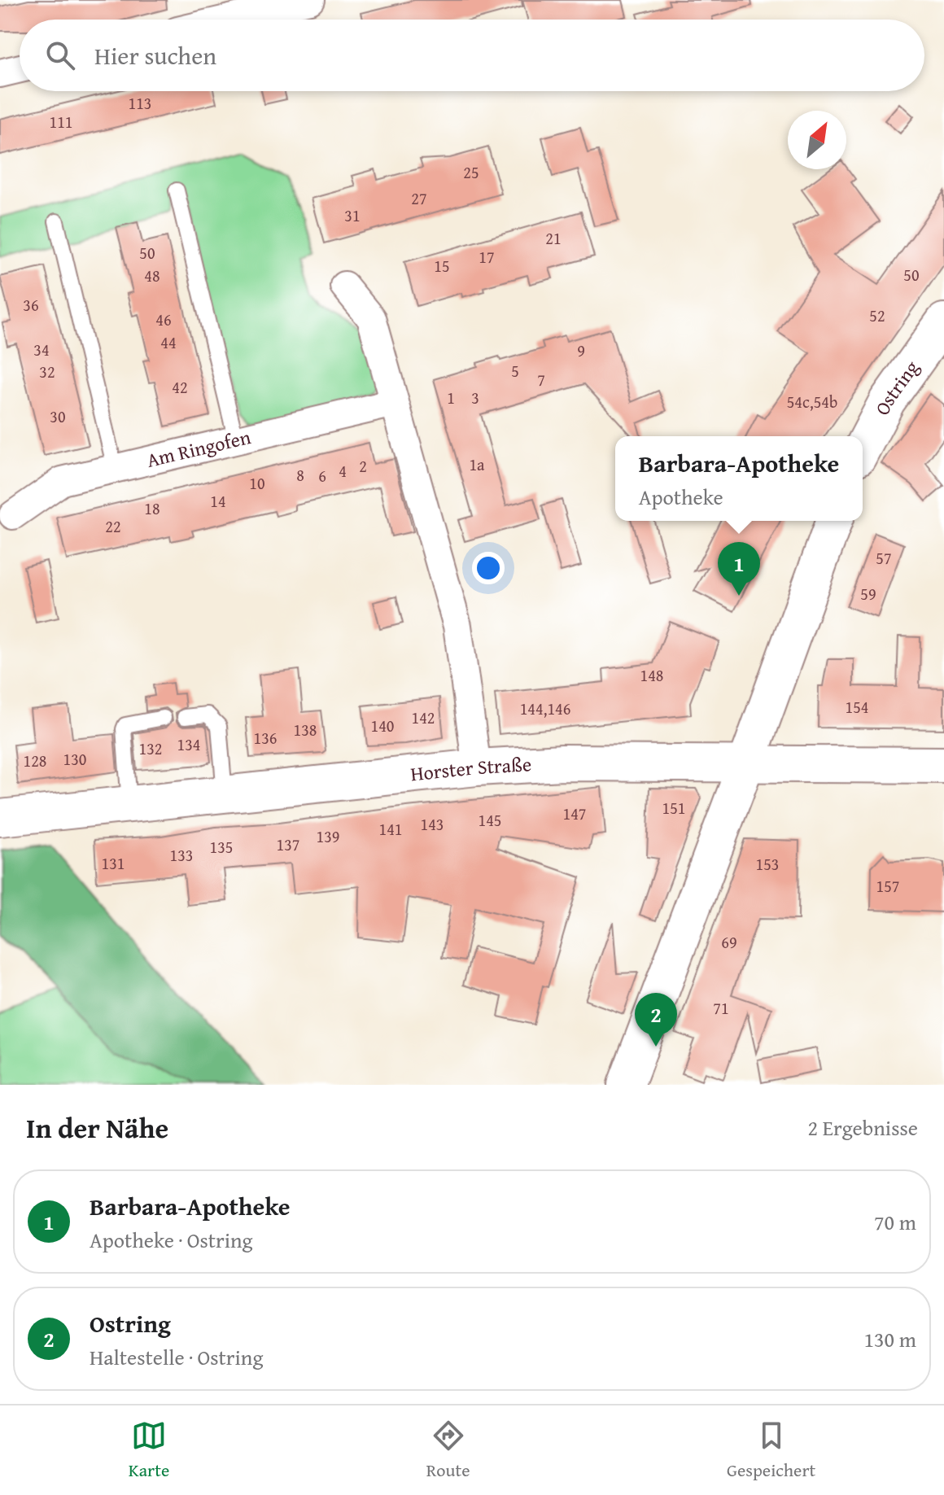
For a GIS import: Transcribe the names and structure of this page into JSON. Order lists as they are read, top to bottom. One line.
{"streets":{"main road":["Ostring","Horster Straße"],"street":["Am Ringofen"]},"house_numbers":["113","111","25","27","31","21","50","17","15","50","48","36","52","46","44","34","9","5","32","7","42","1","3","54c,54b","30","1a","2","4","8","6","10","14","18","22","57","59","148","154","144,146","142","140","138","136","134","132","130","128","151","147","145","143","141","139","137","135","133","131","153","157","69","71"],"north":"top right","page":{"search":"Hier suchen","popup":["Barbara-Apotheke","Apotheke"],"pins":["1","2"],"heading":["In der Nähe","2 Ergebnisse"],"list":[{"mark":"1","name":"Barbara-Apotheke","note":"Apotheke · Ostring","value":"70 m"},{"mark":"2","name":"Ostring","note":"Haltestelle · Ostring","value":"130 m"}],"nav":["Karte","Route","Gespeichert"]}}
